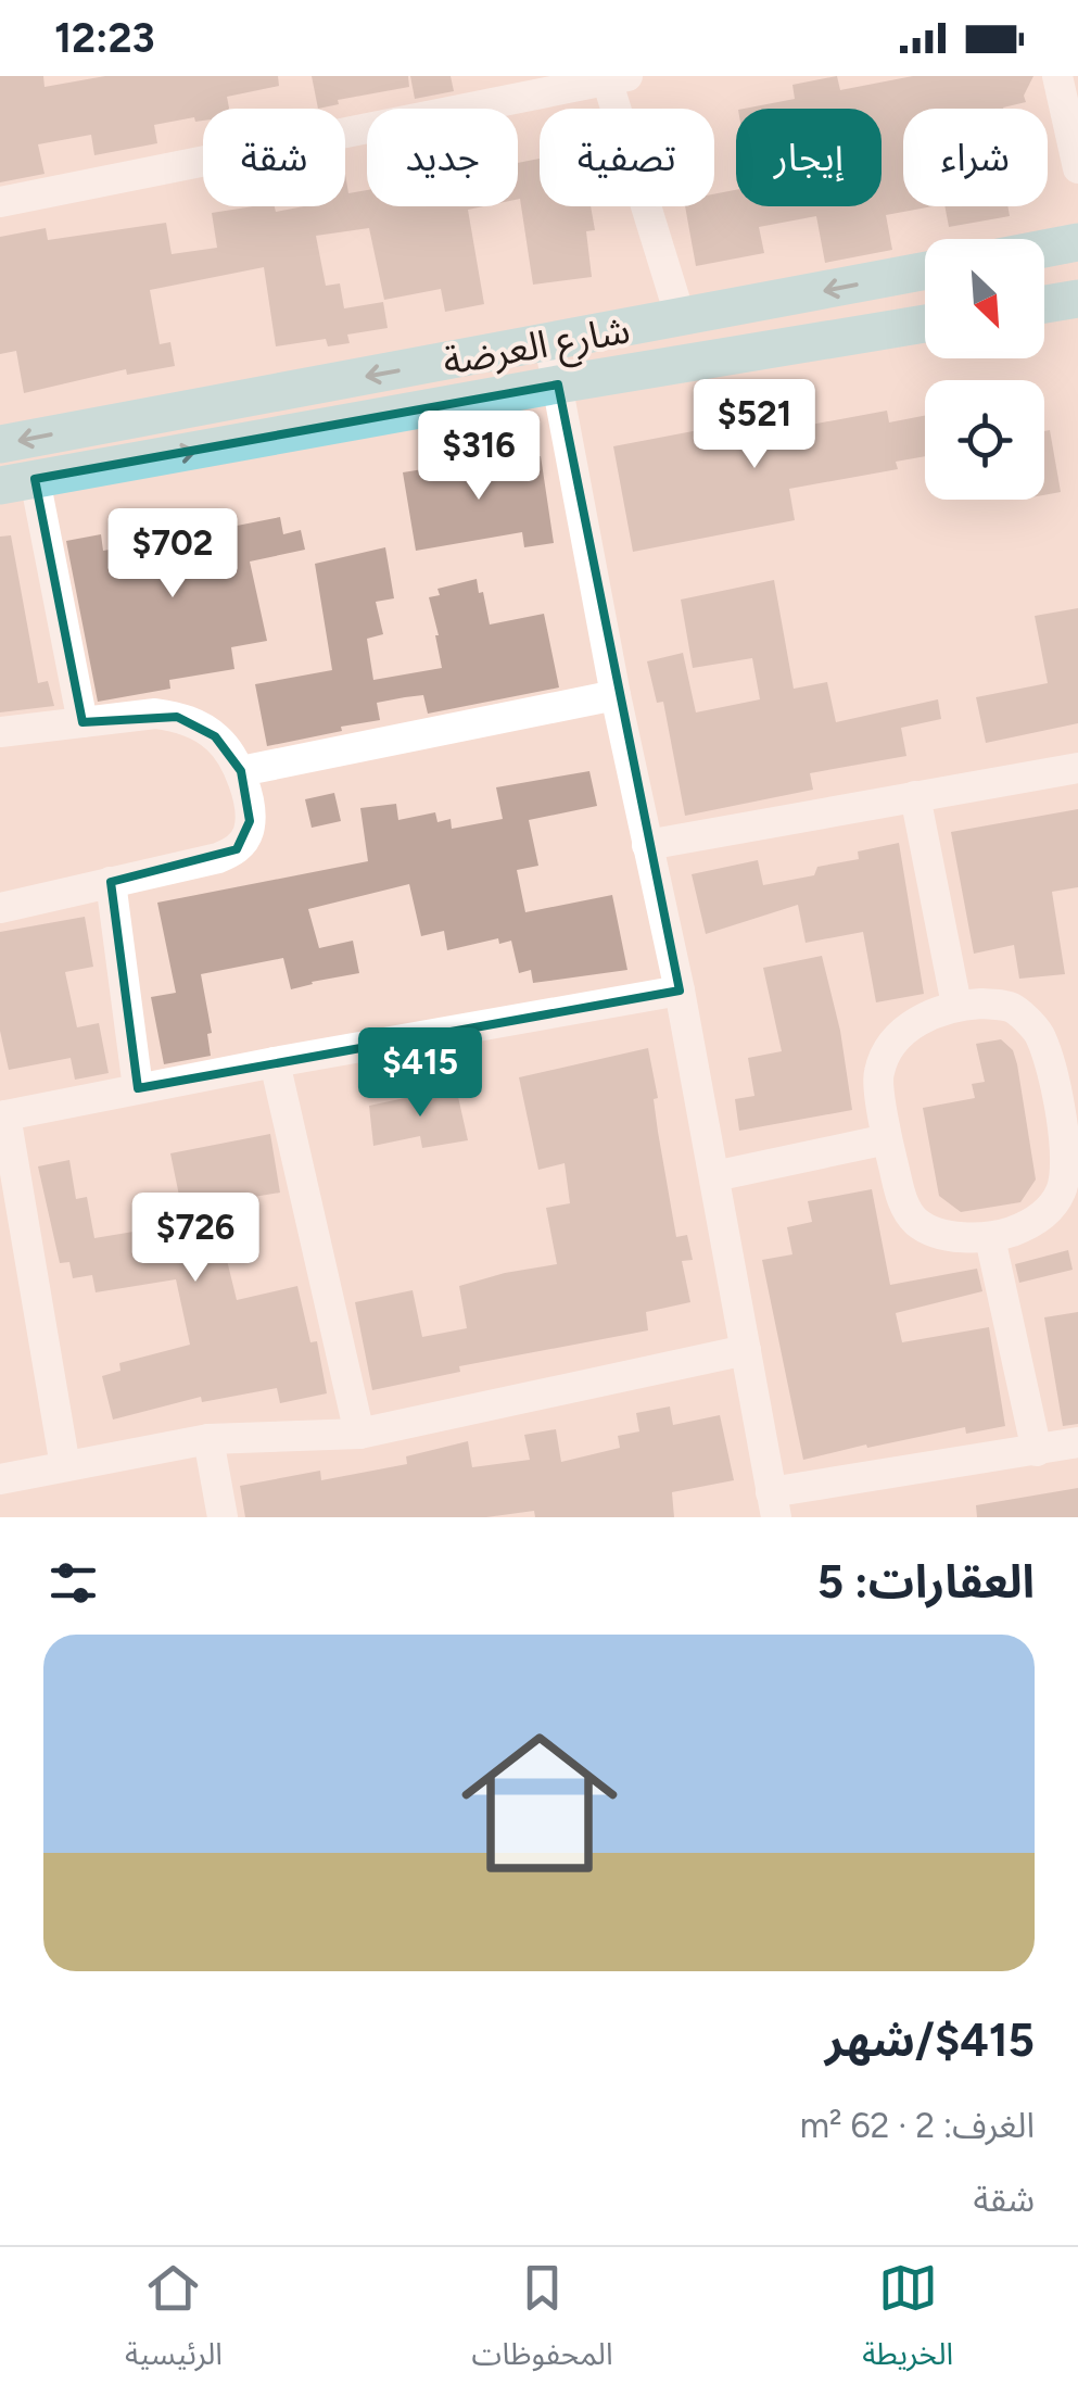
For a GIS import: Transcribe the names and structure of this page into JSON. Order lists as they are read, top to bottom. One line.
{"streets":{"main road":["شارع العرضة"]},"north":"bottom right","page":{"status":"12:23","chip":["شراء","إيجار","تصفية","جديد","شقة"],"price":["$521","$316","$702","$415","$726"],"heading":"العقارات: 5","list":[{"name":"$415/شهر","note":"الغرف: 2 · 62 m² · شقة"}],"tabs":["الخريطة","المحفوظات","الرئيسية"]}}
